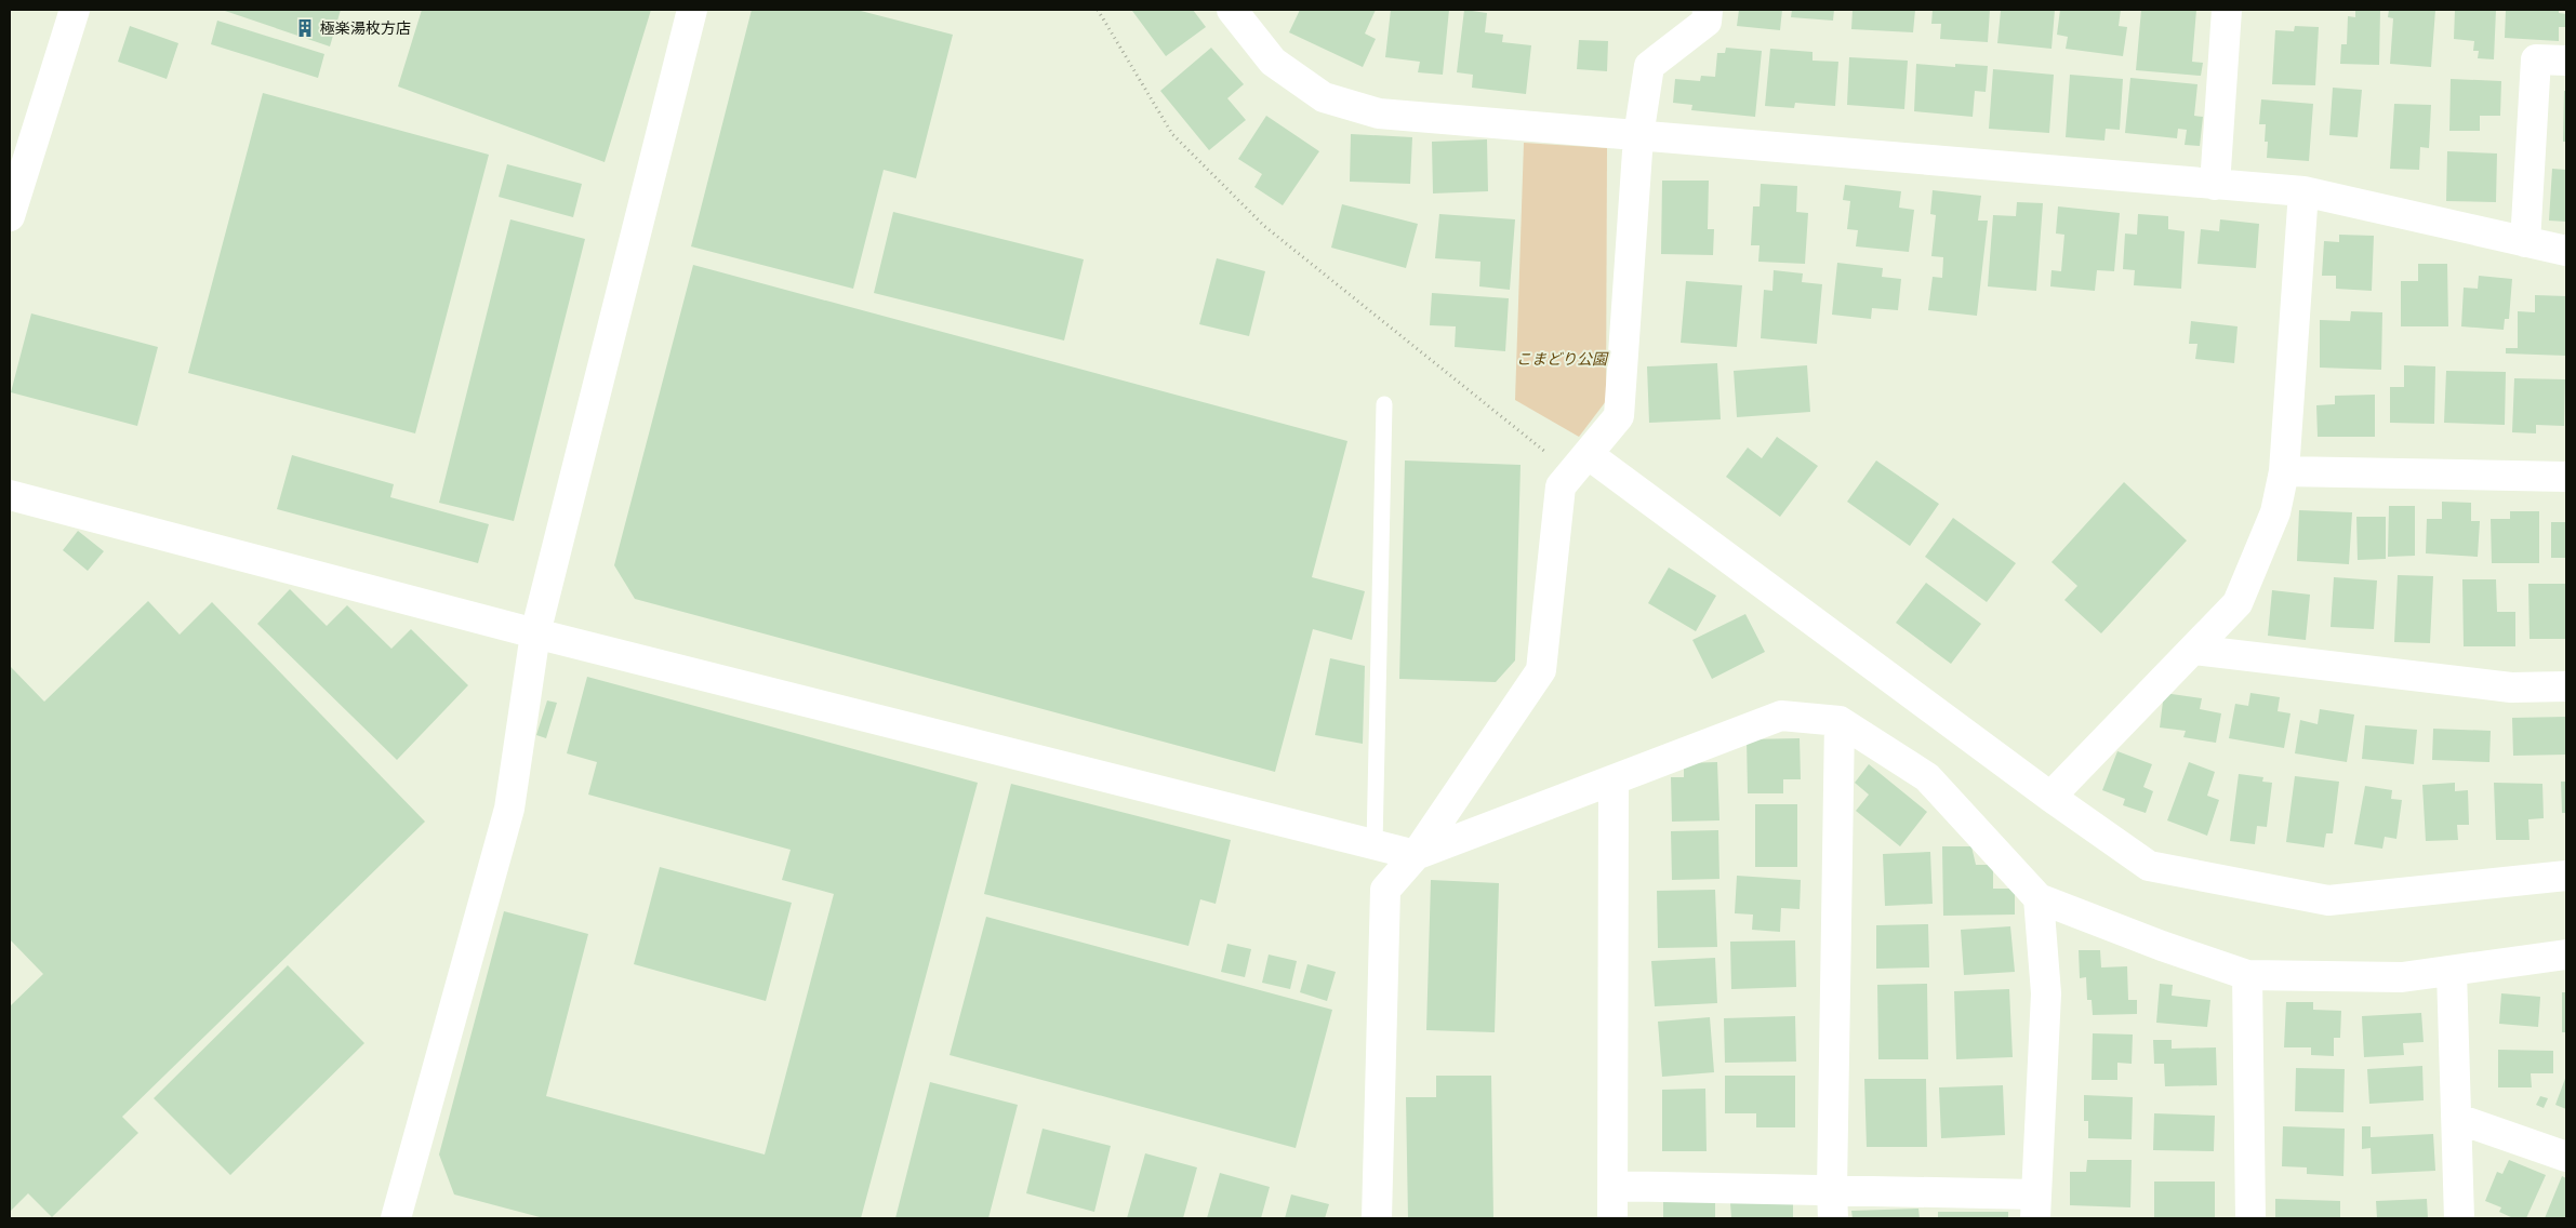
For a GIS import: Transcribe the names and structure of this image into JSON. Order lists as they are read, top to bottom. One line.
{"parks":["こまどり公園"],"places":{"building":["極楽湯枚方店"]}}
